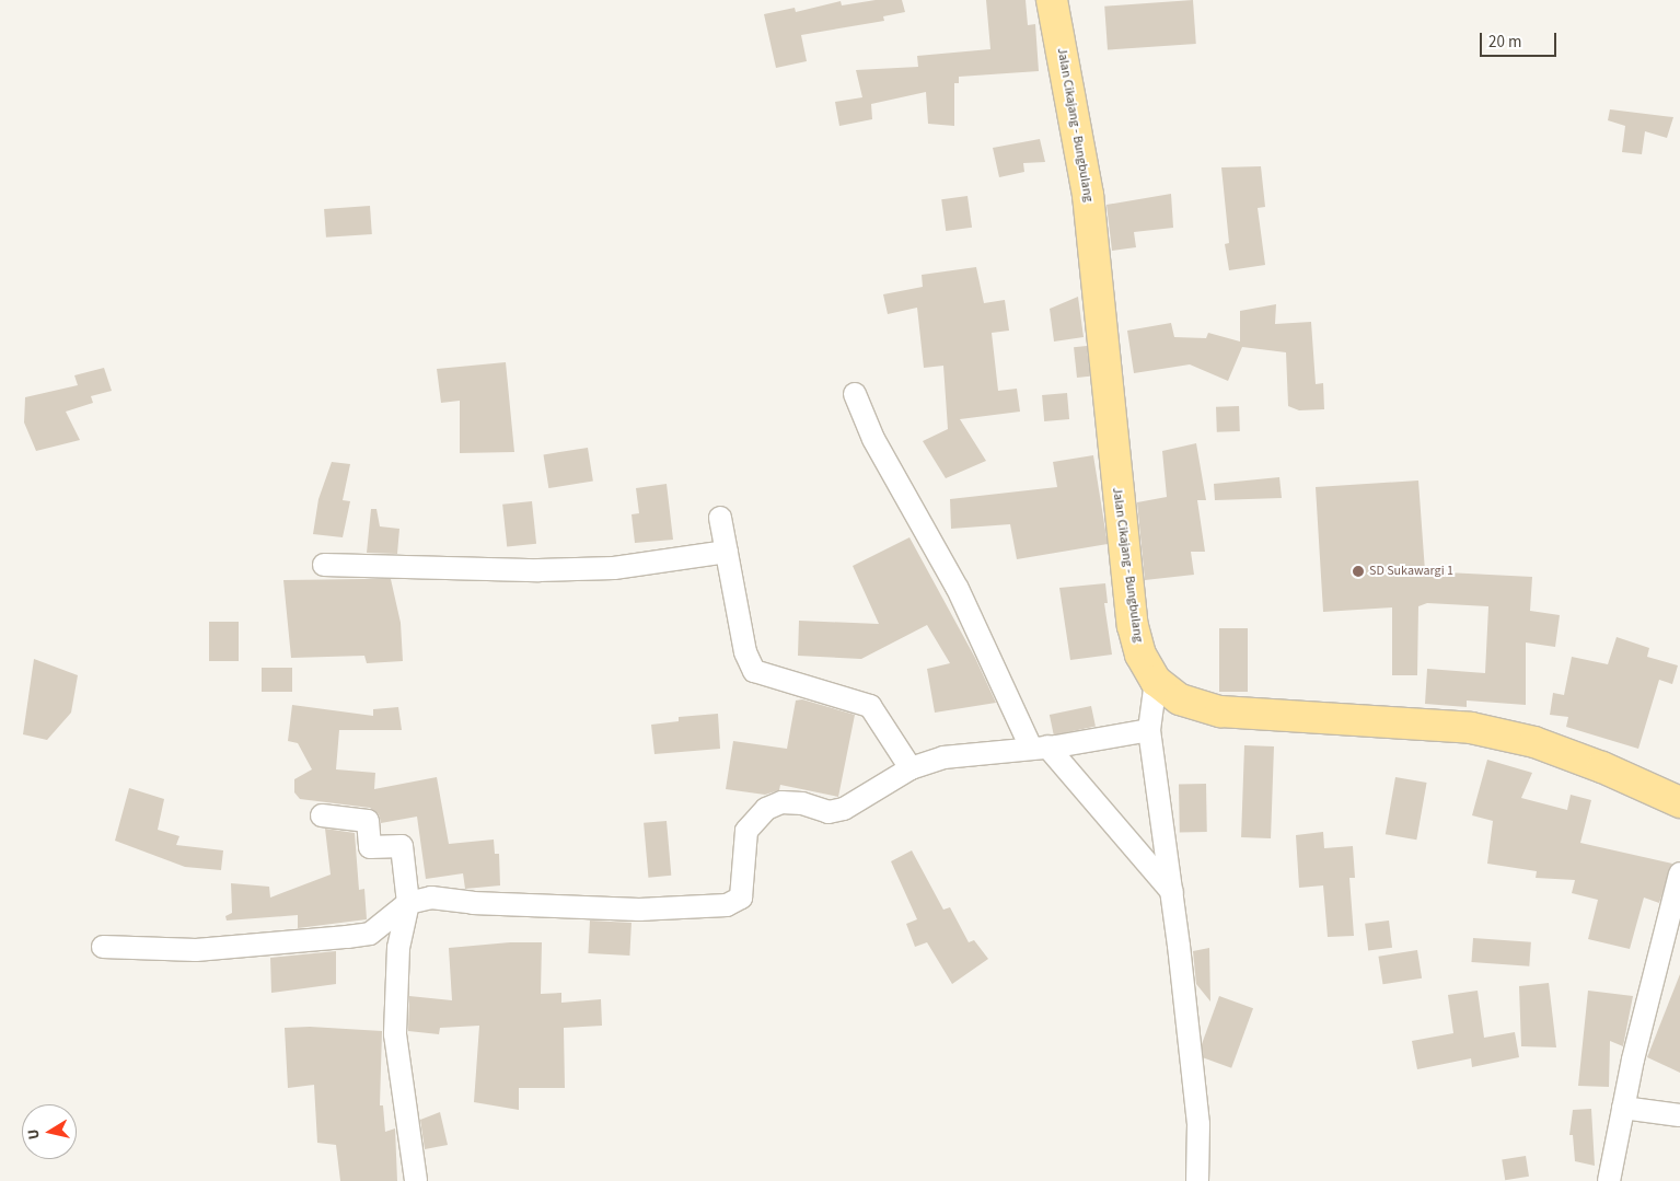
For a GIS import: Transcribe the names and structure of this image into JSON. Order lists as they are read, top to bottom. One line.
{"streets":{"main road":["Jalan Cikajang - Bungbulang"]},"places":["SD Sukawargi 1"],"scale_bar":"20 m","north":"left"}
